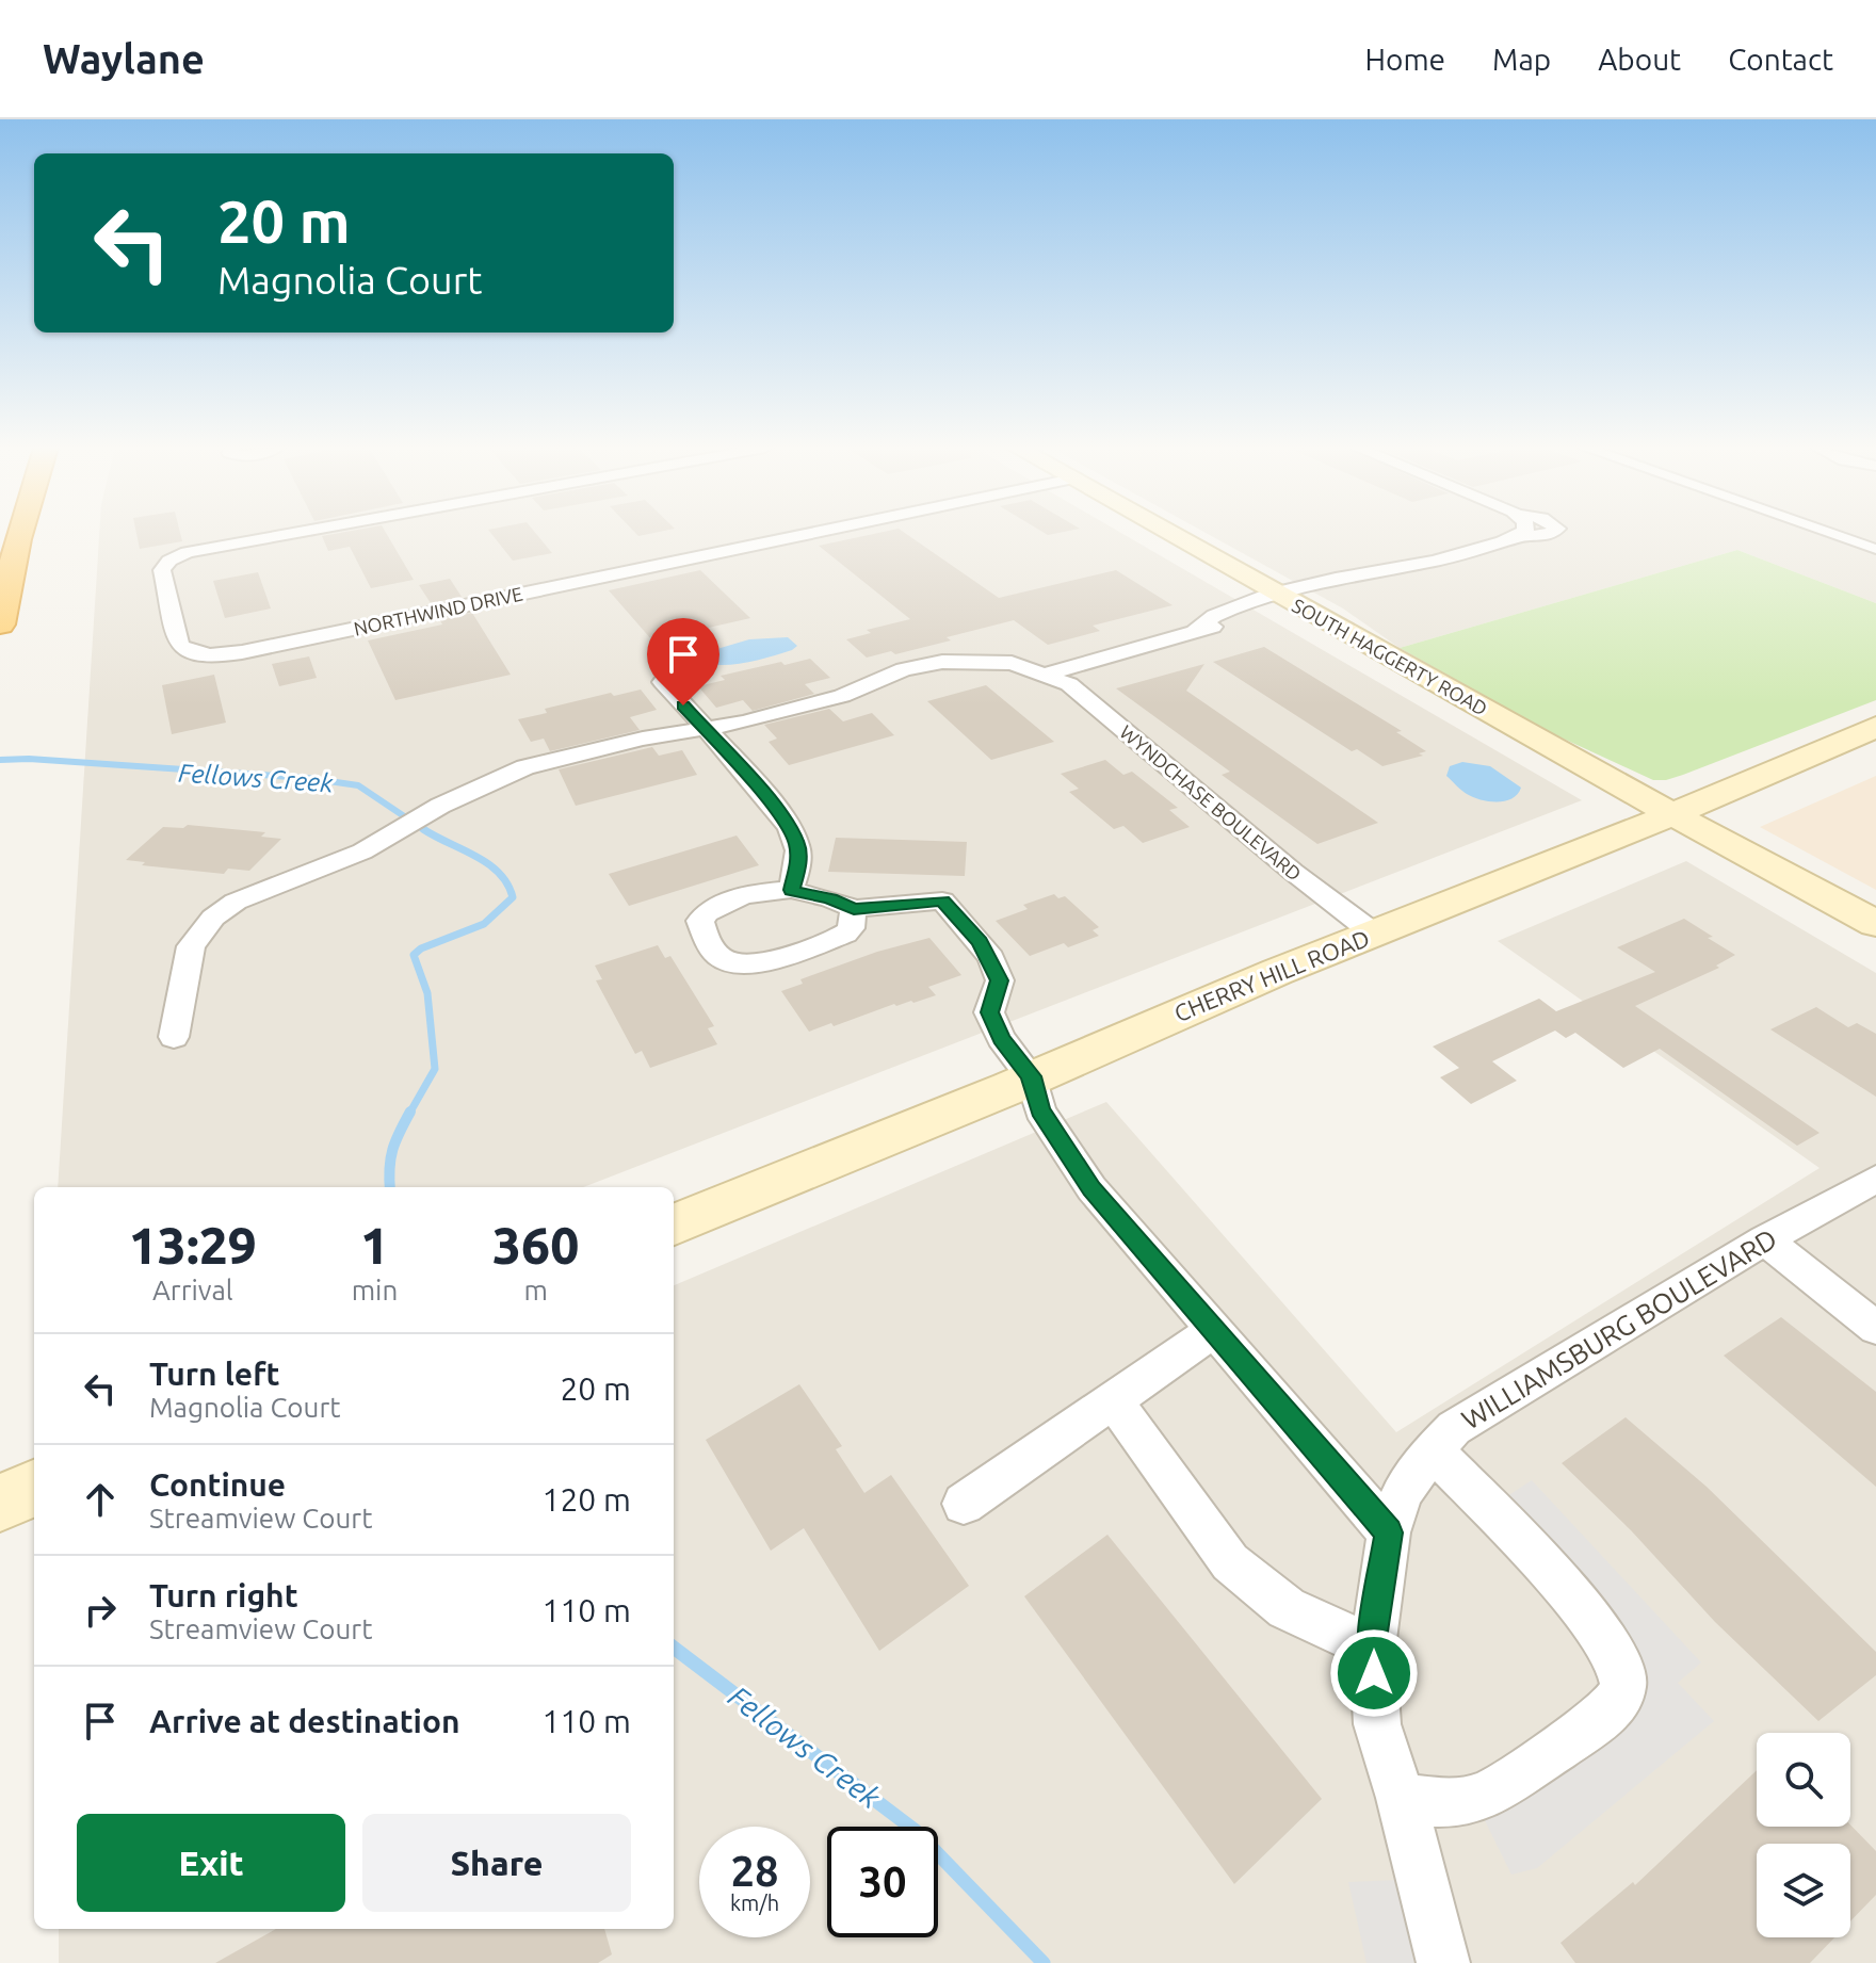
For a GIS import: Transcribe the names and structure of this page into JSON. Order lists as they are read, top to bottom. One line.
{"streets":{"main road":["SOUTH HAGGERTY ROAD","CHERRY HILL ROAD"],"street":["NORTHWIND DRIVE","WYNDCHASE BOULEVARD","WILLIAMSBURG BOULEVARD"]},"crossings":[["SOUTH HAGGERTY ROAD","WYNDCHASE BOULEVARD"],["SOUTH HAGGERTY ROAD","CHERRY HILL ROAD"],["WYNDCHASE BOULEVARD","CHERRY HILL ROAD"]],"water":["Fellows Creek"],"page":{"header":"Waylane","nav":["Home","Map","About","Contact"],"turn":["20 m","Magnolia Court"],"eta":["13:29","Arrival","1","min","360","m"],"list":[{"name":"Turn left","note":"Magnolia Court","value":"20 m"},{"name":"Continue","note":"Streamview Court","value":"120 m"},{"name":"Turn right","note":"Streamview Court","value":"110 m"},{"name":"Arrive at destination","value":"110 m"}],"buttons":["Exit","Share"],"speed":"28 km/h","limit":"30"}}
